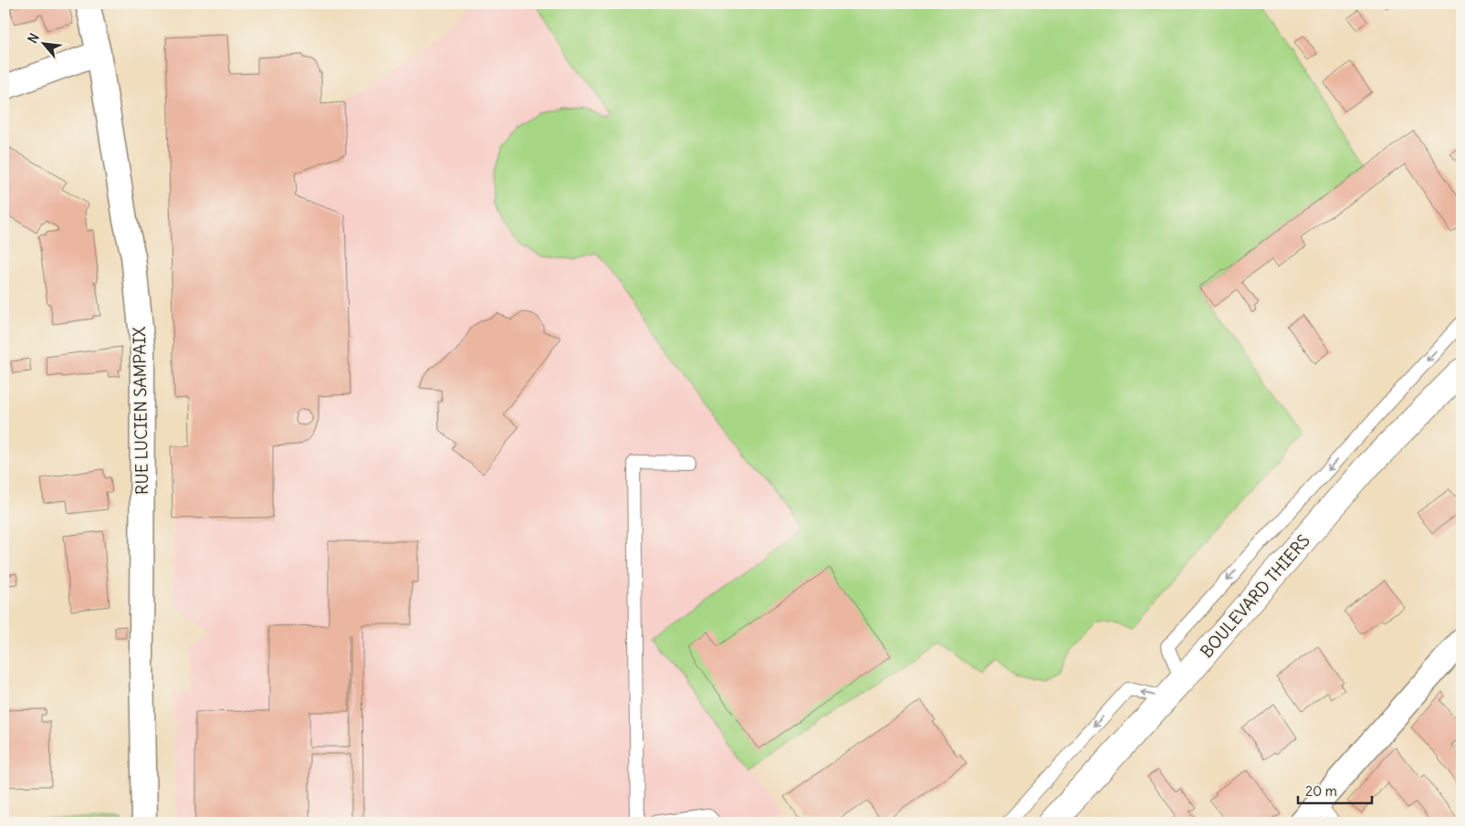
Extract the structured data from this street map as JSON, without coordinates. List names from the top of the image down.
{
  "streets": {
    "main road": ["BOULEVARD THIERS"],
    "street": ["RUE LUCIEN SAMPAIX"]
  },
  "scale_bar": "20 m",
  "north": "top left"
}
